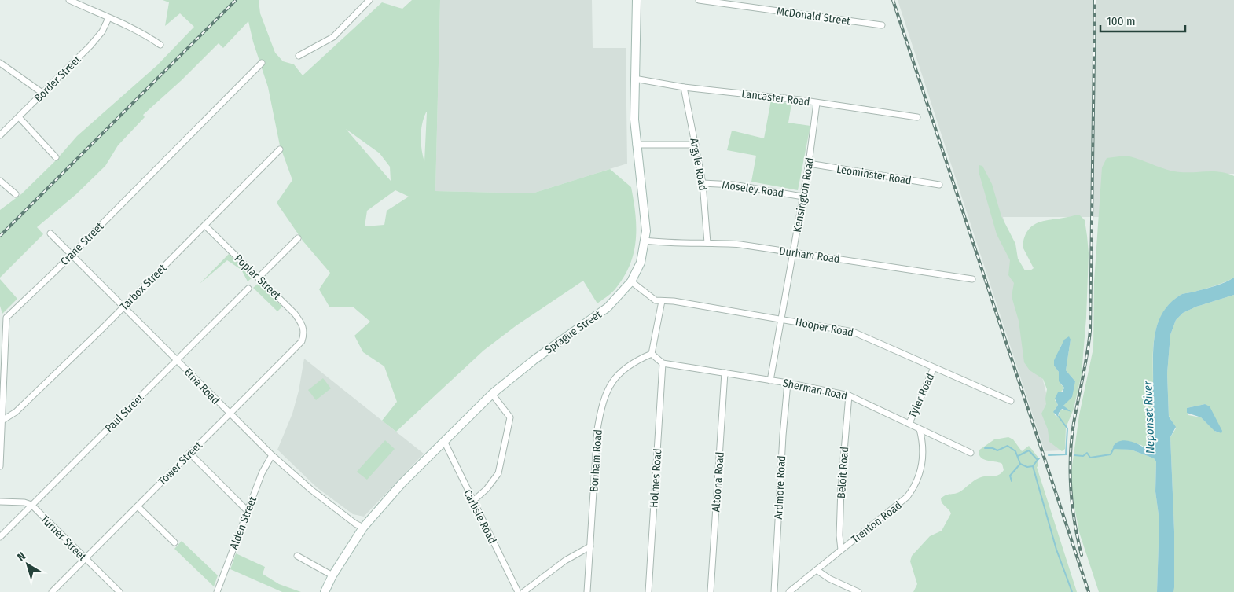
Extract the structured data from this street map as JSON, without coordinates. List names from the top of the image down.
{
  "streets": {
    "main road": ["Sprague Street"],
    "street": [
      "McDonald Street",
      "Border Street",
      "Lancaster Road",
      "Argyle Road",
      "Leominster Road",
      "Moseley Road",
      "Kensington Road",
      "Crane Street",
      "Durham Road",
      "Poplar Street",
      "Tarbox Street",
      "Hooper Road",
      "Etna Road",
      "Sherman Road",
      "Tyler Road",
      "Paul Street",
      "Bonham Road",
      "Tower Street",
      "Beloit Road",
      "Holmes Road",
      "Altoona Road",
      "Ardmore Road",
      "Carlisle Road",
      "Trenton Road",
      "Alden Street",
      "Turner Street"
    ]
  },
  "crossings": [
    ["Lancaster Road", "Argyle Road"],
    ["Lancaster Road", "Kensington Road"],
    ["Lancaster Road", "Sprague Street"],
    ["Argyle Road", "Moseley Road"],
    ["Argyle Road", "Durham Road"],
    ["Leominster Road", "Kensington Road"],
    ["Moseley Road", "Kensington Road"],
    ["Kensington Road", "Durham Road"],
    ["Kensington Road", "Hooper Road"],
    ["Kensington Road", "Sherman Road"],
    ["Crane Street", "Etna Road"],
    ["Durham Road", "Sprague Street"],
    ["Poplar Street", "Tarbox Street"],
    ["Poplar Street", "Tower Street"],
    ["Tarbox Street", "Etna Road"],
    ["Hooper Road", "Sprague Street"],
    ["Hooper Road", "Tyler Road"],
    ["Sprague Street", "Etna Road"],
    ["Sprague Street", "Carlisle Road"],
    ["Etna Road", "Paul Street"],
    ["Etna Road", "Tower Street"],
    ["Etna Road", "Alden Street"],
    ["Sherman Road", "Tyler Road"],
    ["Sherman Road", "Beloit Road"],
    ["Sherman Road", "Holmes Road"],
    ["Sherman Road", "Altoona Road"],
    ["Sherman Road", "Ardmore Road"],
    ["Sherman Road", "Trenton Road"],
    ["Paul Street", "Turner Street"],
    ["Tower Street", "Turner Street"],
    ["Beloit Road", "Trenton Road"]
  ],
  "water": ["Neponset River"],
  "scale_bar": "100 m",
  "north": "top left"
}
